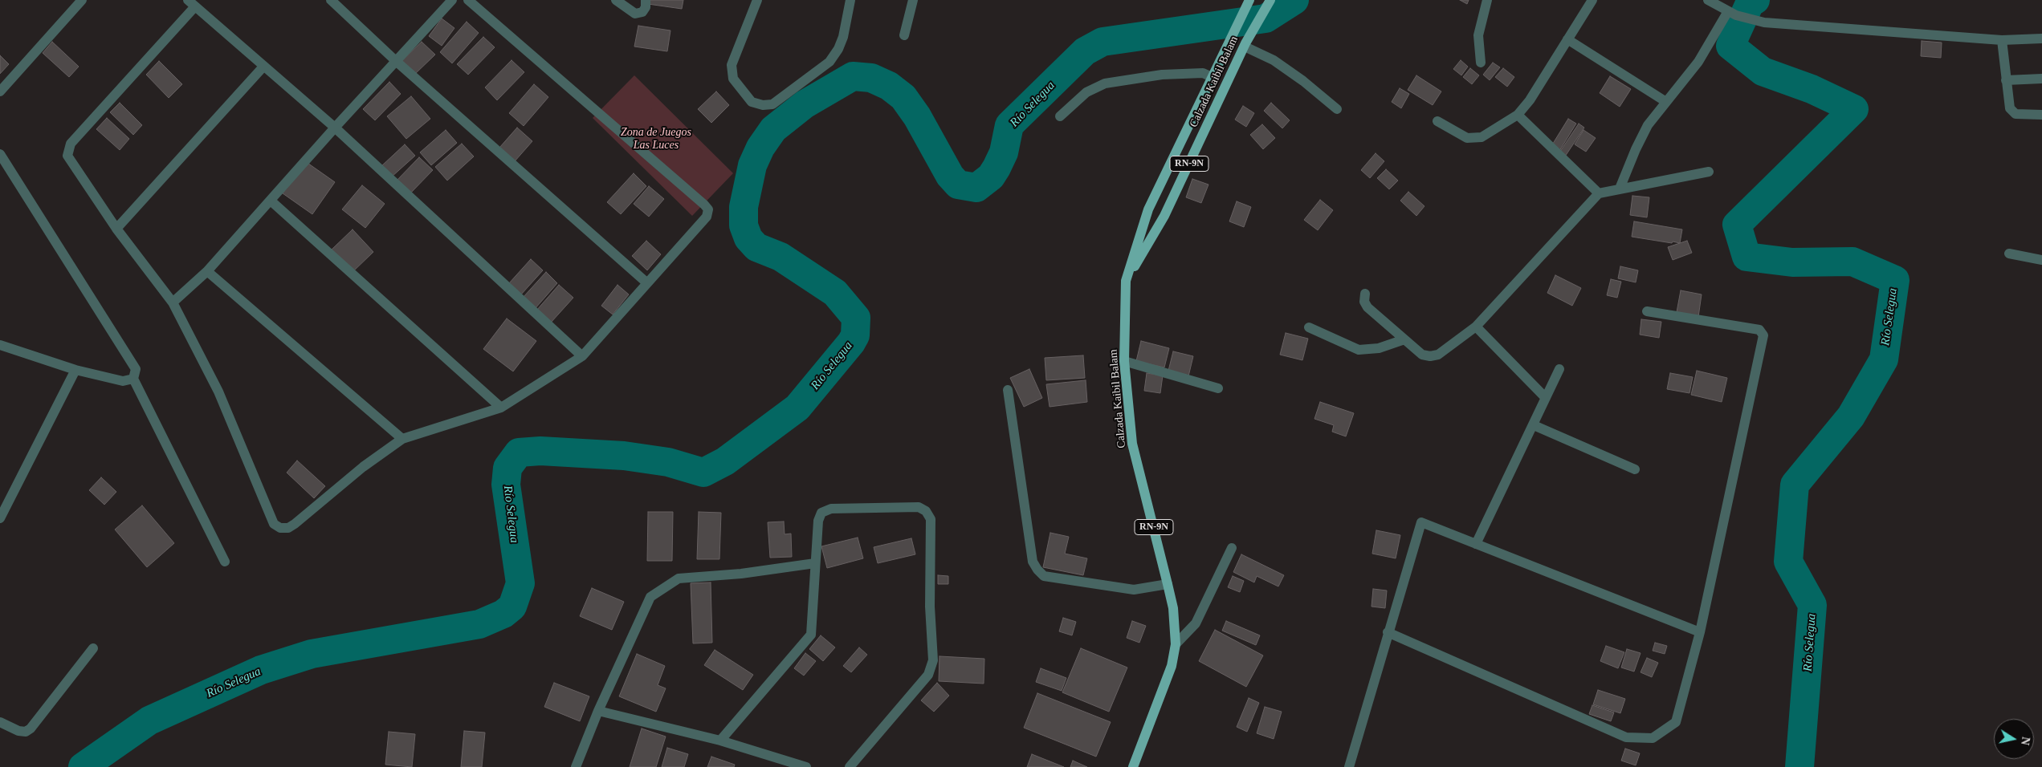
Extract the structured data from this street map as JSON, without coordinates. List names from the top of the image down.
{
  "streets": {
    "main road": ["Calzada Kaibil Balam", "RN-9N"]
  },
  "water": ["Río Selegua"],
  "parks": ["Zona de Juegos Las Luces"],
  "north": "right"
}
